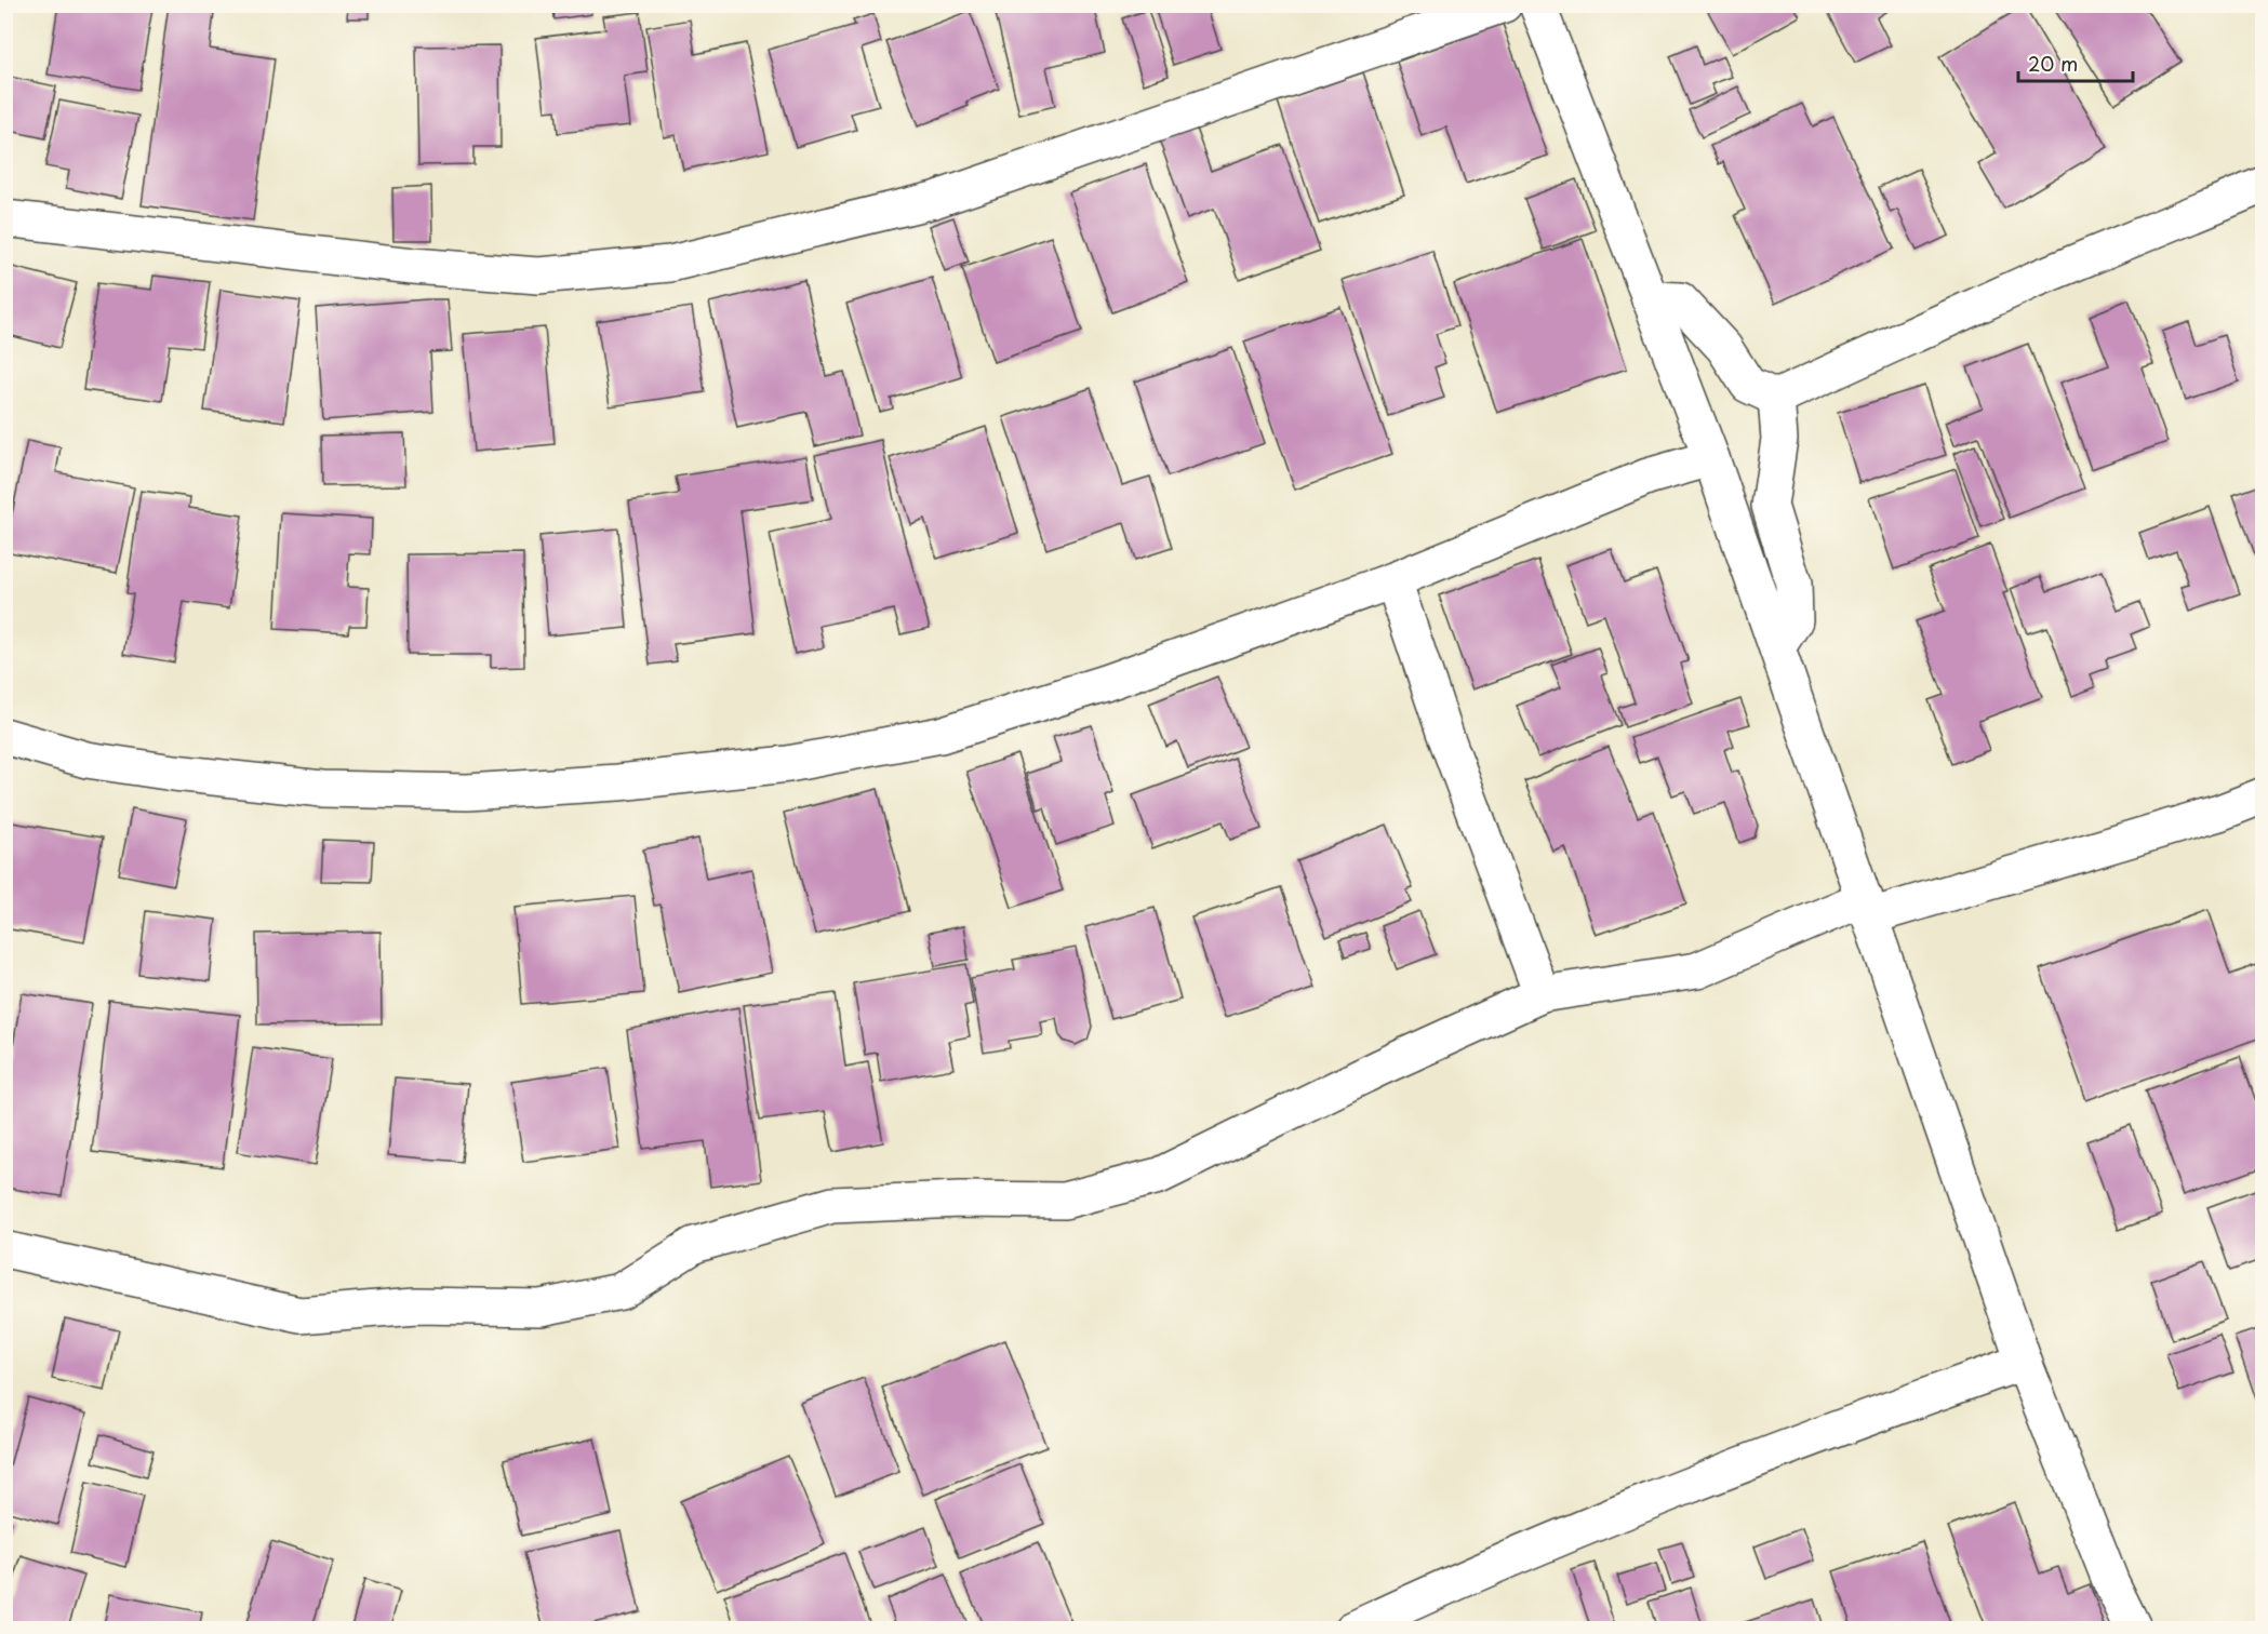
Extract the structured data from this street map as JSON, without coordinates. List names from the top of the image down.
{
  "scale_bar": "20 m"
}
